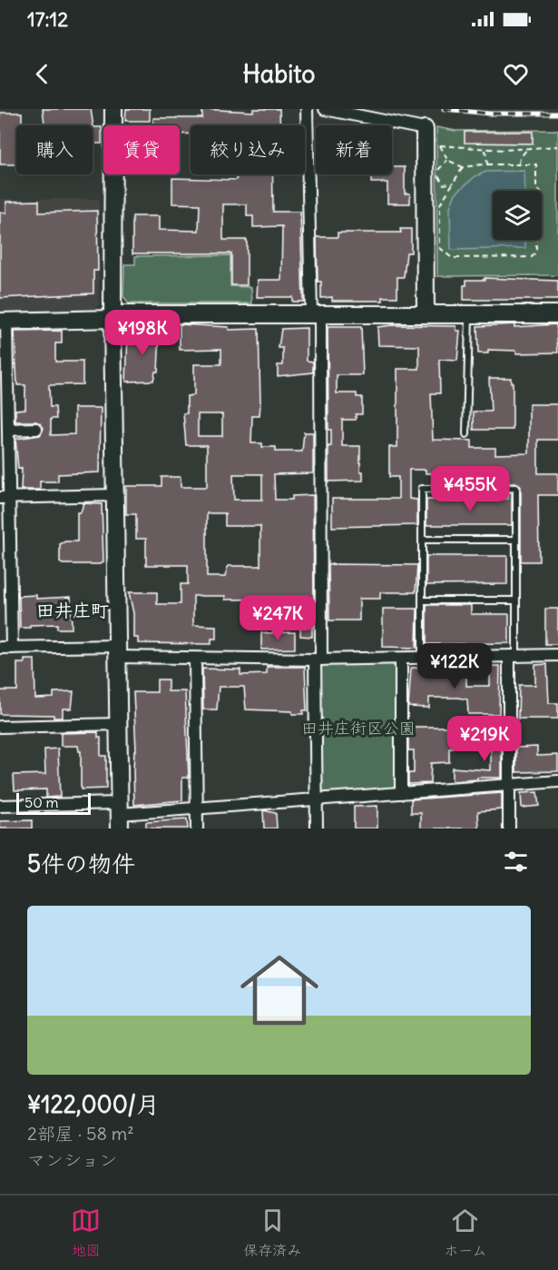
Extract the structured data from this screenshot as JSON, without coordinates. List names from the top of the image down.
{
  "districts": ["田井庄町"],
  "parks": ["田井庄街区公園"],
  "scale_bar": "50 m",
  "page": {
    "status": "17:12",
    "header": "Habito",
    "chip": [
      "購入",
      "賃貸",
      "絞り込み",
      "新着"
    ],
    "price": [
      "¥198K",
      "¥455K",
      "¥247K",
      "¥122K",
      "¥219K"
    ],
    "scale": "50 m",
    "heading": "5件の物件",
    "list": [
      {
        "name": "¥122,000/月",
        "note": "2部屋 · 58 m² · マンション"
      }
    ],
    "tabs": ["地図", "保存済み", "ホーム"]
  }
}
